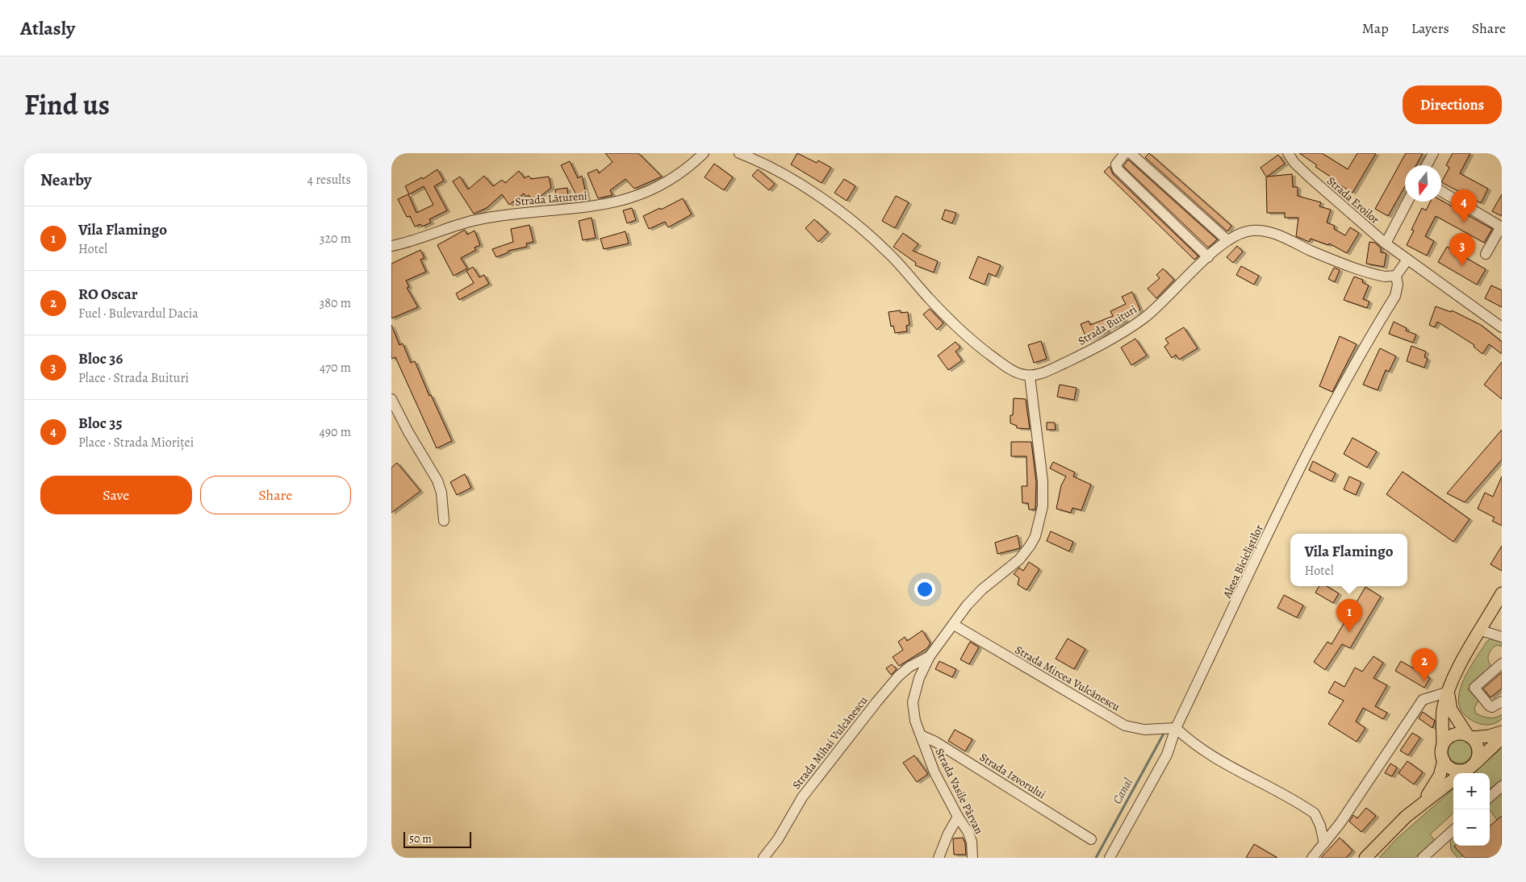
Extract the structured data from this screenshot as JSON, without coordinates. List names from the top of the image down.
{
  "streets": {
    "street": [
      "Strada Lătureni",
      "Strada Eroilor",
      "Strada Buituri",
      "Aleea Bicicliștilor",
      "Strada Mircea Vulcănescu",
      "Strada Mihai Vulcănescu",
      "Strada Izvorului",
      "Strada Vasile Pârvan"
    ]
  },
  "crossings": [
    ["Strada Buituri", "Aleea Bicicliștilor"],
    ["Aleea Bicicliștilor", "Strada Mircea Vulcănescu"],
    ["Strada Izvorului", "Strada Vasile Pârvan"]
  ],
  "water": ["Canal"],
  "scale_bar": "50 m",
  "north": "bottom",
  "page": {
    "header": "Atlasly",
    "nav": ["Map", "Layers", "Share"],
    "title": "Find us",
    "buttons": [
      "Directions",
      ["Save", "Share"]
    ],
    "heading": ["Nearby", "4 results"],
    "pins": [
      "4",
      "3",
      "1",
      "2"
    ],
    "list": [
      {
        "mark": "1",
        "name": "Vila Flamingo",
        "note": "Hotel",
        "value": "320 m"
      },
      {
        "mark": "2",
        "name": "RO Oscar",
        "note": "Fuel · Bulevardul Dacia",
        "value": "380 m"
      },
      {
        "mark": "3",
        "name": "Bloc 36",
        "note": "Place · Strada Buituri",
        "value": "470 m"
      },
      {
        "mark": "4",
        "name": "Bloc 35",
        "note": "Place · Strada Mioriței",
        "value": "490 m"
      }
    ],
    "popup": ["Vila Flamingo", "Hotel"],
    "map_buttons": ["+", "−"],
    "scale": "50 m"
  }
}
